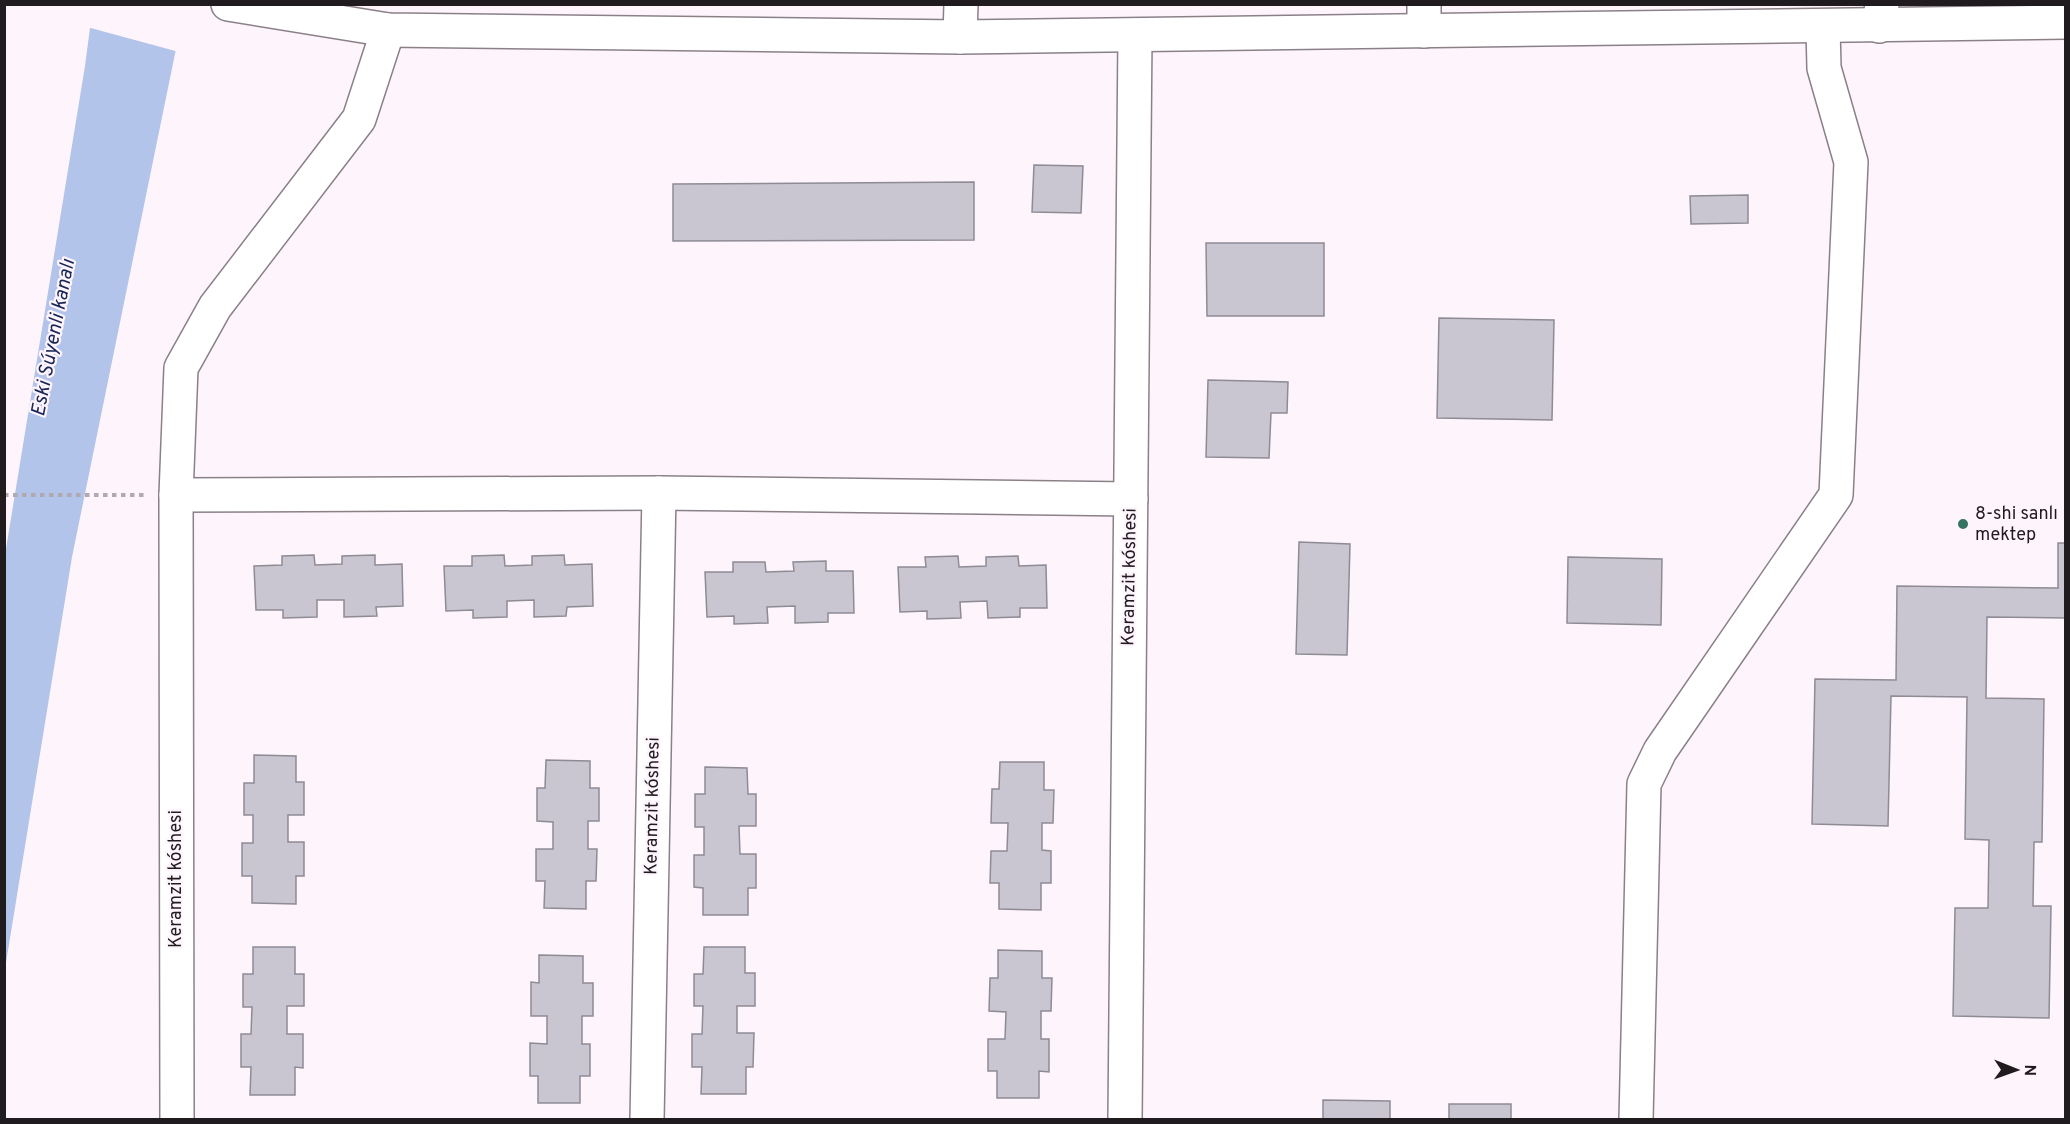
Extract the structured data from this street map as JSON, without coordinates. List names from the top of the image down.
{
  "streets": {
    "street": ["Keramzit kóshesi"]
  },
  "water": ["Eski Súyenli kanalı"],
  "places": ["8-shi sanlı mektep"],
  "north": "right"
}
